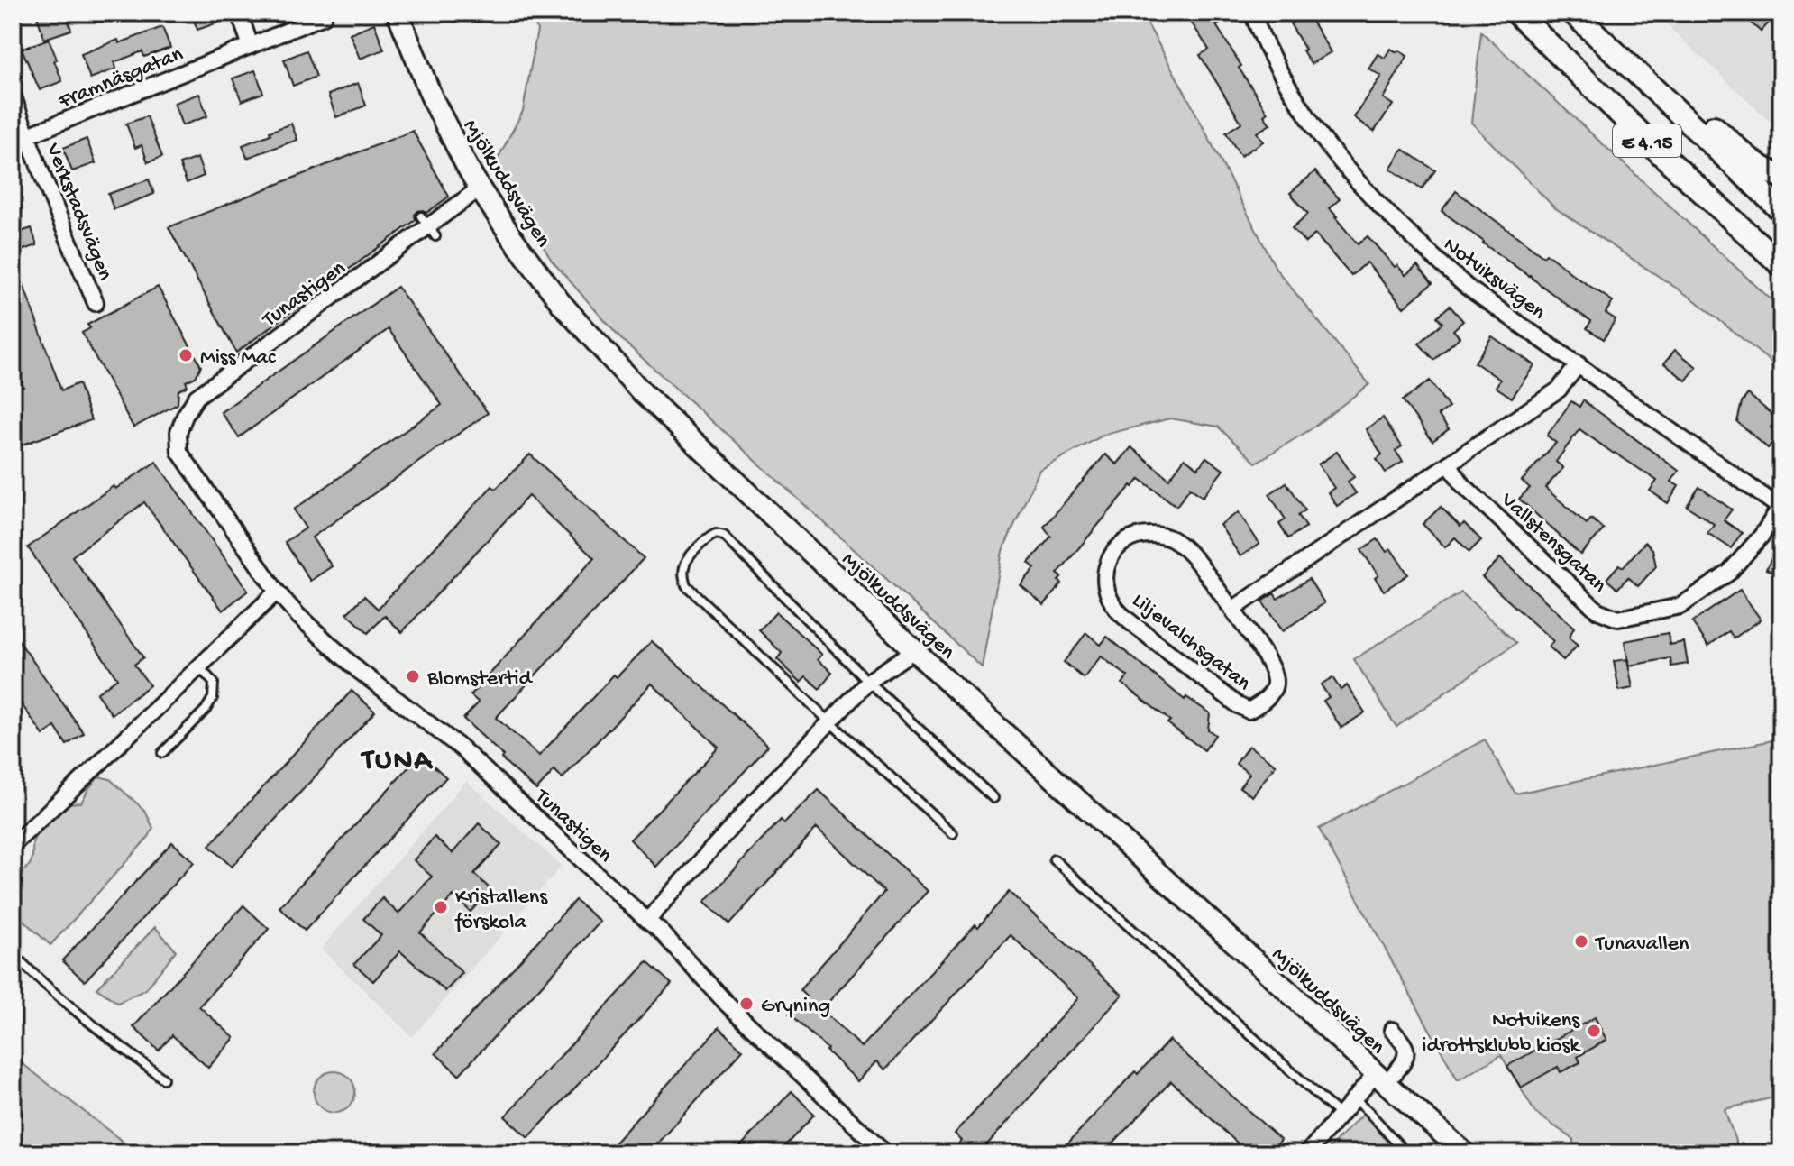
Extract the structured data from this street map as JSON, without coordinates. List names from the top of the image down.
{
  "streets": {
    "main road": ["E 4.15"],
    "street": [
      "Framnäsgatan",
      "Mjölkuddsvägen",
      "Verkstadsvägen",
      "Notviksvägen",
      "Tunastigen",
      "Vallstensgatan",
      "Liljevalchsgatan"
    ]
  },
  "crossings": [
    ["Framnäsgatan", "Verkstadsvägen"],
    ["Mjölkuddsvägen", "Tunastigen"],
    ["Notviksvägen", "Vallstensgatan"]
  ],
  "districts": ["TUNA"],
  "places": [
    "Miss Mac",
    "Blomstertid",
    "Kristallens förskola",
    "Tunavallen",
    "Gryning",
    "Notvikens idrottsklubb kiosk"
  ]
}
